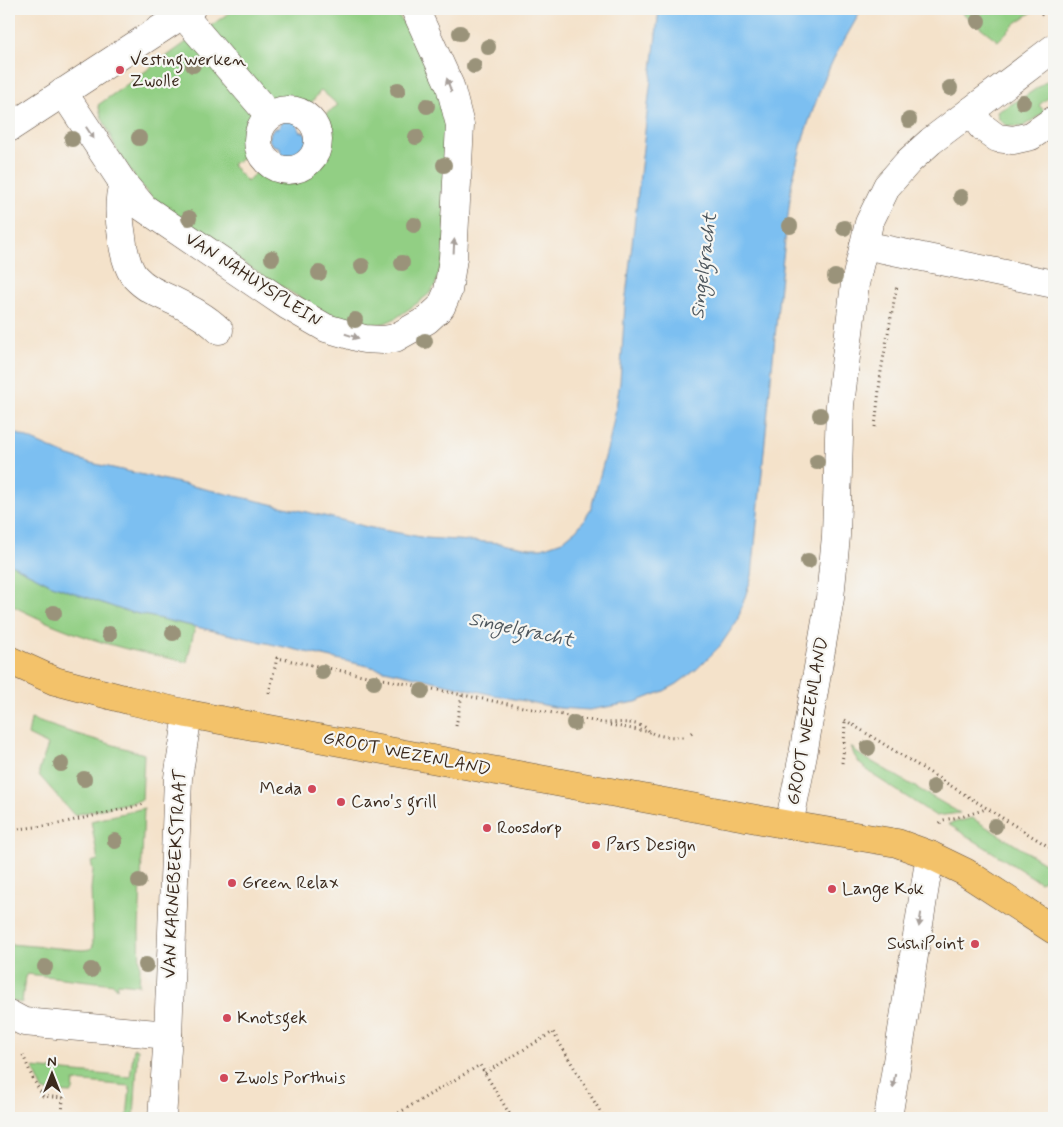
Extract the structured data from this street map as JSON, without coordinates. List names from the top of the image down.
{
  "streets": {
    "main road": ["GROOT WEZENLAND"],
    "street": ["VAN NAHUYSPLEIN", "VAN KARNEBEEKSTRAAT"]
  },
  "crossings": [
    ["GROOT WEZENLAND", "VAN KARNEBEEKSTRAAT"]
  ],
  "water": ["Singelgracht"],
  "places": [
    "Vestingwerken Zwolle",
    "Meda",
    "Cano's grill",
    "Roosdorp",
    "Pars Design",
    "Green Relax",
    "Lange Kok",
    "SushiPoint",
    "Knotsgek",
    "Zwols Porthuis"
  ],
  "north": "top"
}
